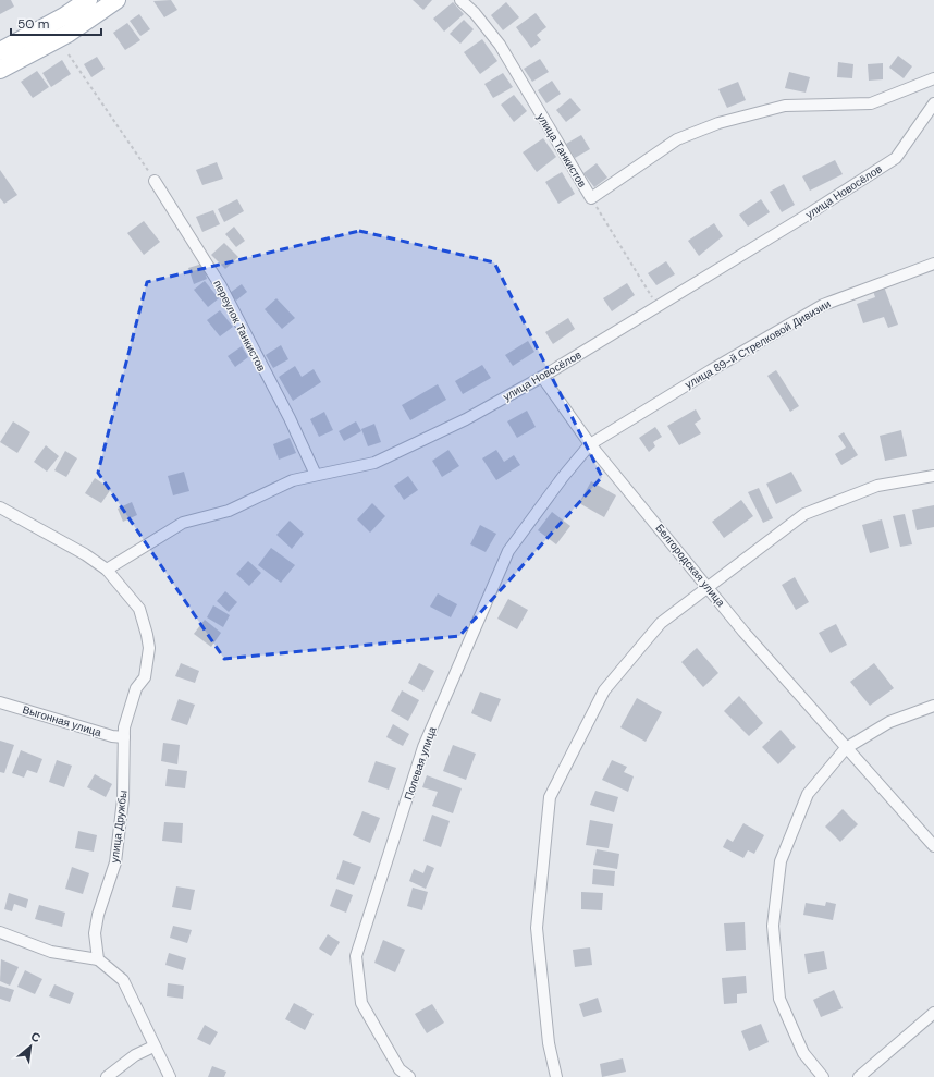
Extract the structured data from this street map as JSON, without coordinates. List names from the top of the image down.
{
  "streets": {
    "street": [
      "улица Танкистов",
      "улица Новосёлов",
      "переулок Танкистов",
      "улица 89-й Стрелковой Дивизии",
      "Белгородская улица",
      "Выгонная улица",
      "Полевая улица",
      "улица Дружбы"
    ]
  },
  "crossings": [
    ["улица Танкистов", "улица Новосёлов"],
    ["улица Новосёлов", "переулок Танкистов"],
    ["улица Новосёлов", "Белгородская улица"],
    ["улица Новосёлов", "улица Дружбы"],
    ["улица 89-й Стрелковой Дивизии", "Белгородская улица"],
    ["улица 89-й Стрелковой Дивизии", "Полевая улица"],
    ["Белгородская улица", "Полевая улица"],
    ["Выгонная улица", "улица Дружбы"]
  ],
  "scale_bar": "50 m",
  "north": "top right"
}
